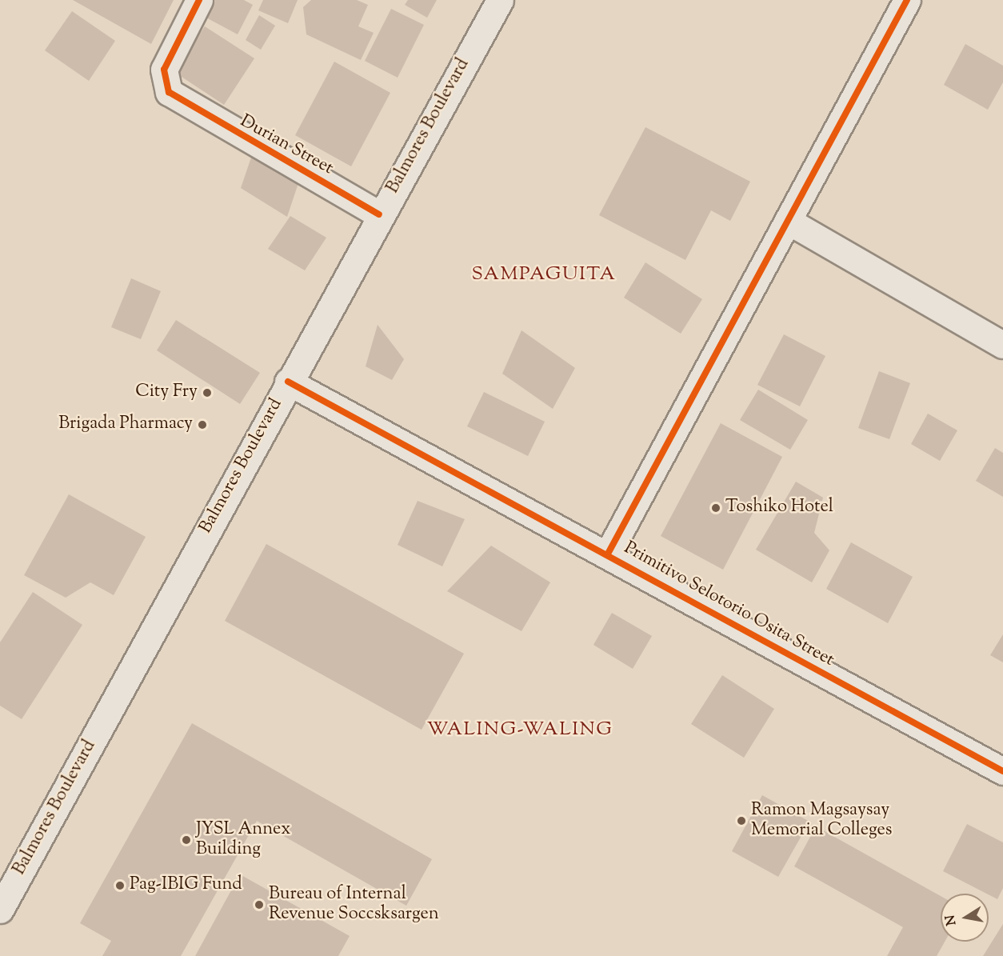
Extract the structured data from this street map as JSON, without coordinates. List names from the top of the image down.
{
  "streets": {
    "street": ["Balmores Boulevard", "Durian Street", "Primitivo Selotorio Osita Street"]
  },
  "crossings": [
    ["Balmores Boulevard", "Durian Street"],
    ["Balmores Boulevard", "Primitivo Selotorio Osita Street"]
  ],
  "districts": ["SAMPAGUITA", "WALING-WALING"],
  "places": [
    "City Fry",
    "Brigada Pharmacy",
    "Toshiko Hotel",
    "Ramon Magsaysay Memorial Colleges",
    "JYSL Annex Building",
    "Pag-IBIG Fund",
    "Bureau of Internal Revenue Soccsksargen"
  ],
  "north": "left"
}
